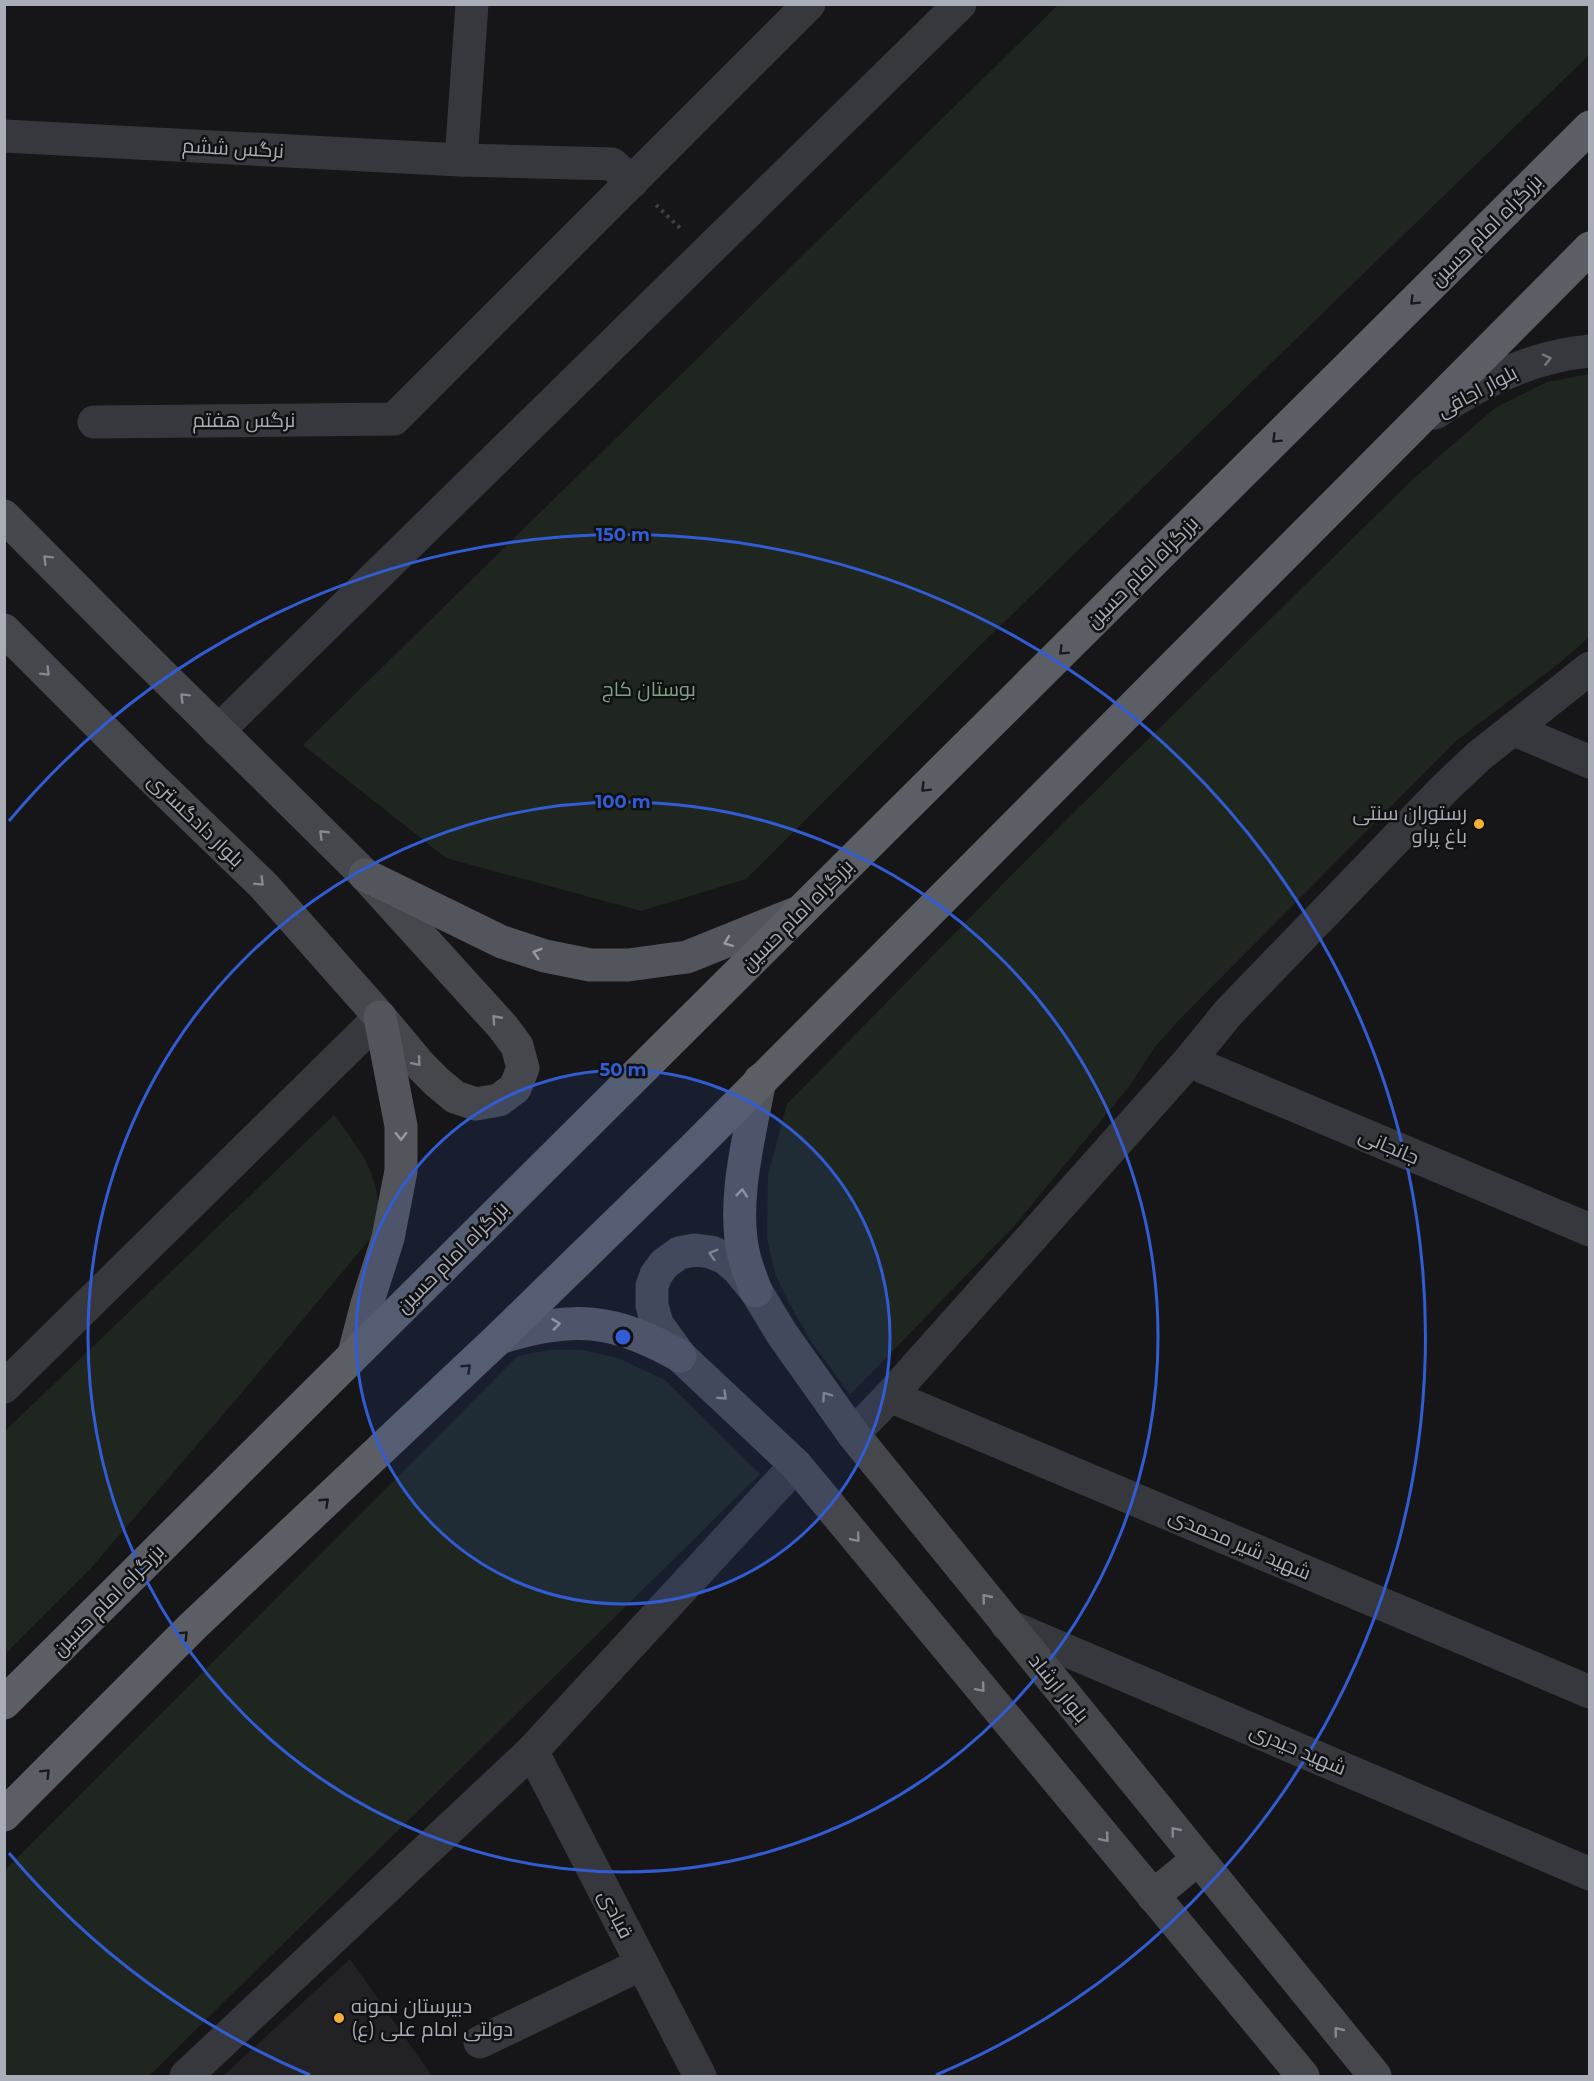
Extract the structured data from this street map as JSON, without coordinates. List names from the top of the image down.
{
  "streets": {
    "highway": ["بزرگراه امام حسین"],
    "main road": ["بلوار دادگستری", "بلوار ارشاد"],
    "street": [
      "نرگس ششم",
      "بلوار اجاقی",
      "نرگس هفتم",
      "جانجانی",
      "شهید شیر محمدی",
      "شهید حیدری",
      "قبادی"
    ]
  },
  "crossings": [
    ["نرگس ششم", "نرگس هفتم"],
    ["بلوار ارشاد", "شهید حیدری"]
  ],
  "one_way": ["بلوار اجاقی"],
  "parks": ["بوستان کاج"],
  "places": ["رستوران سنتی باغ پراو", "دبیرستان نمونه دولتی امام علی (ع)"],
  "rings": ["150 m", "100 m", "50 m"]
}
